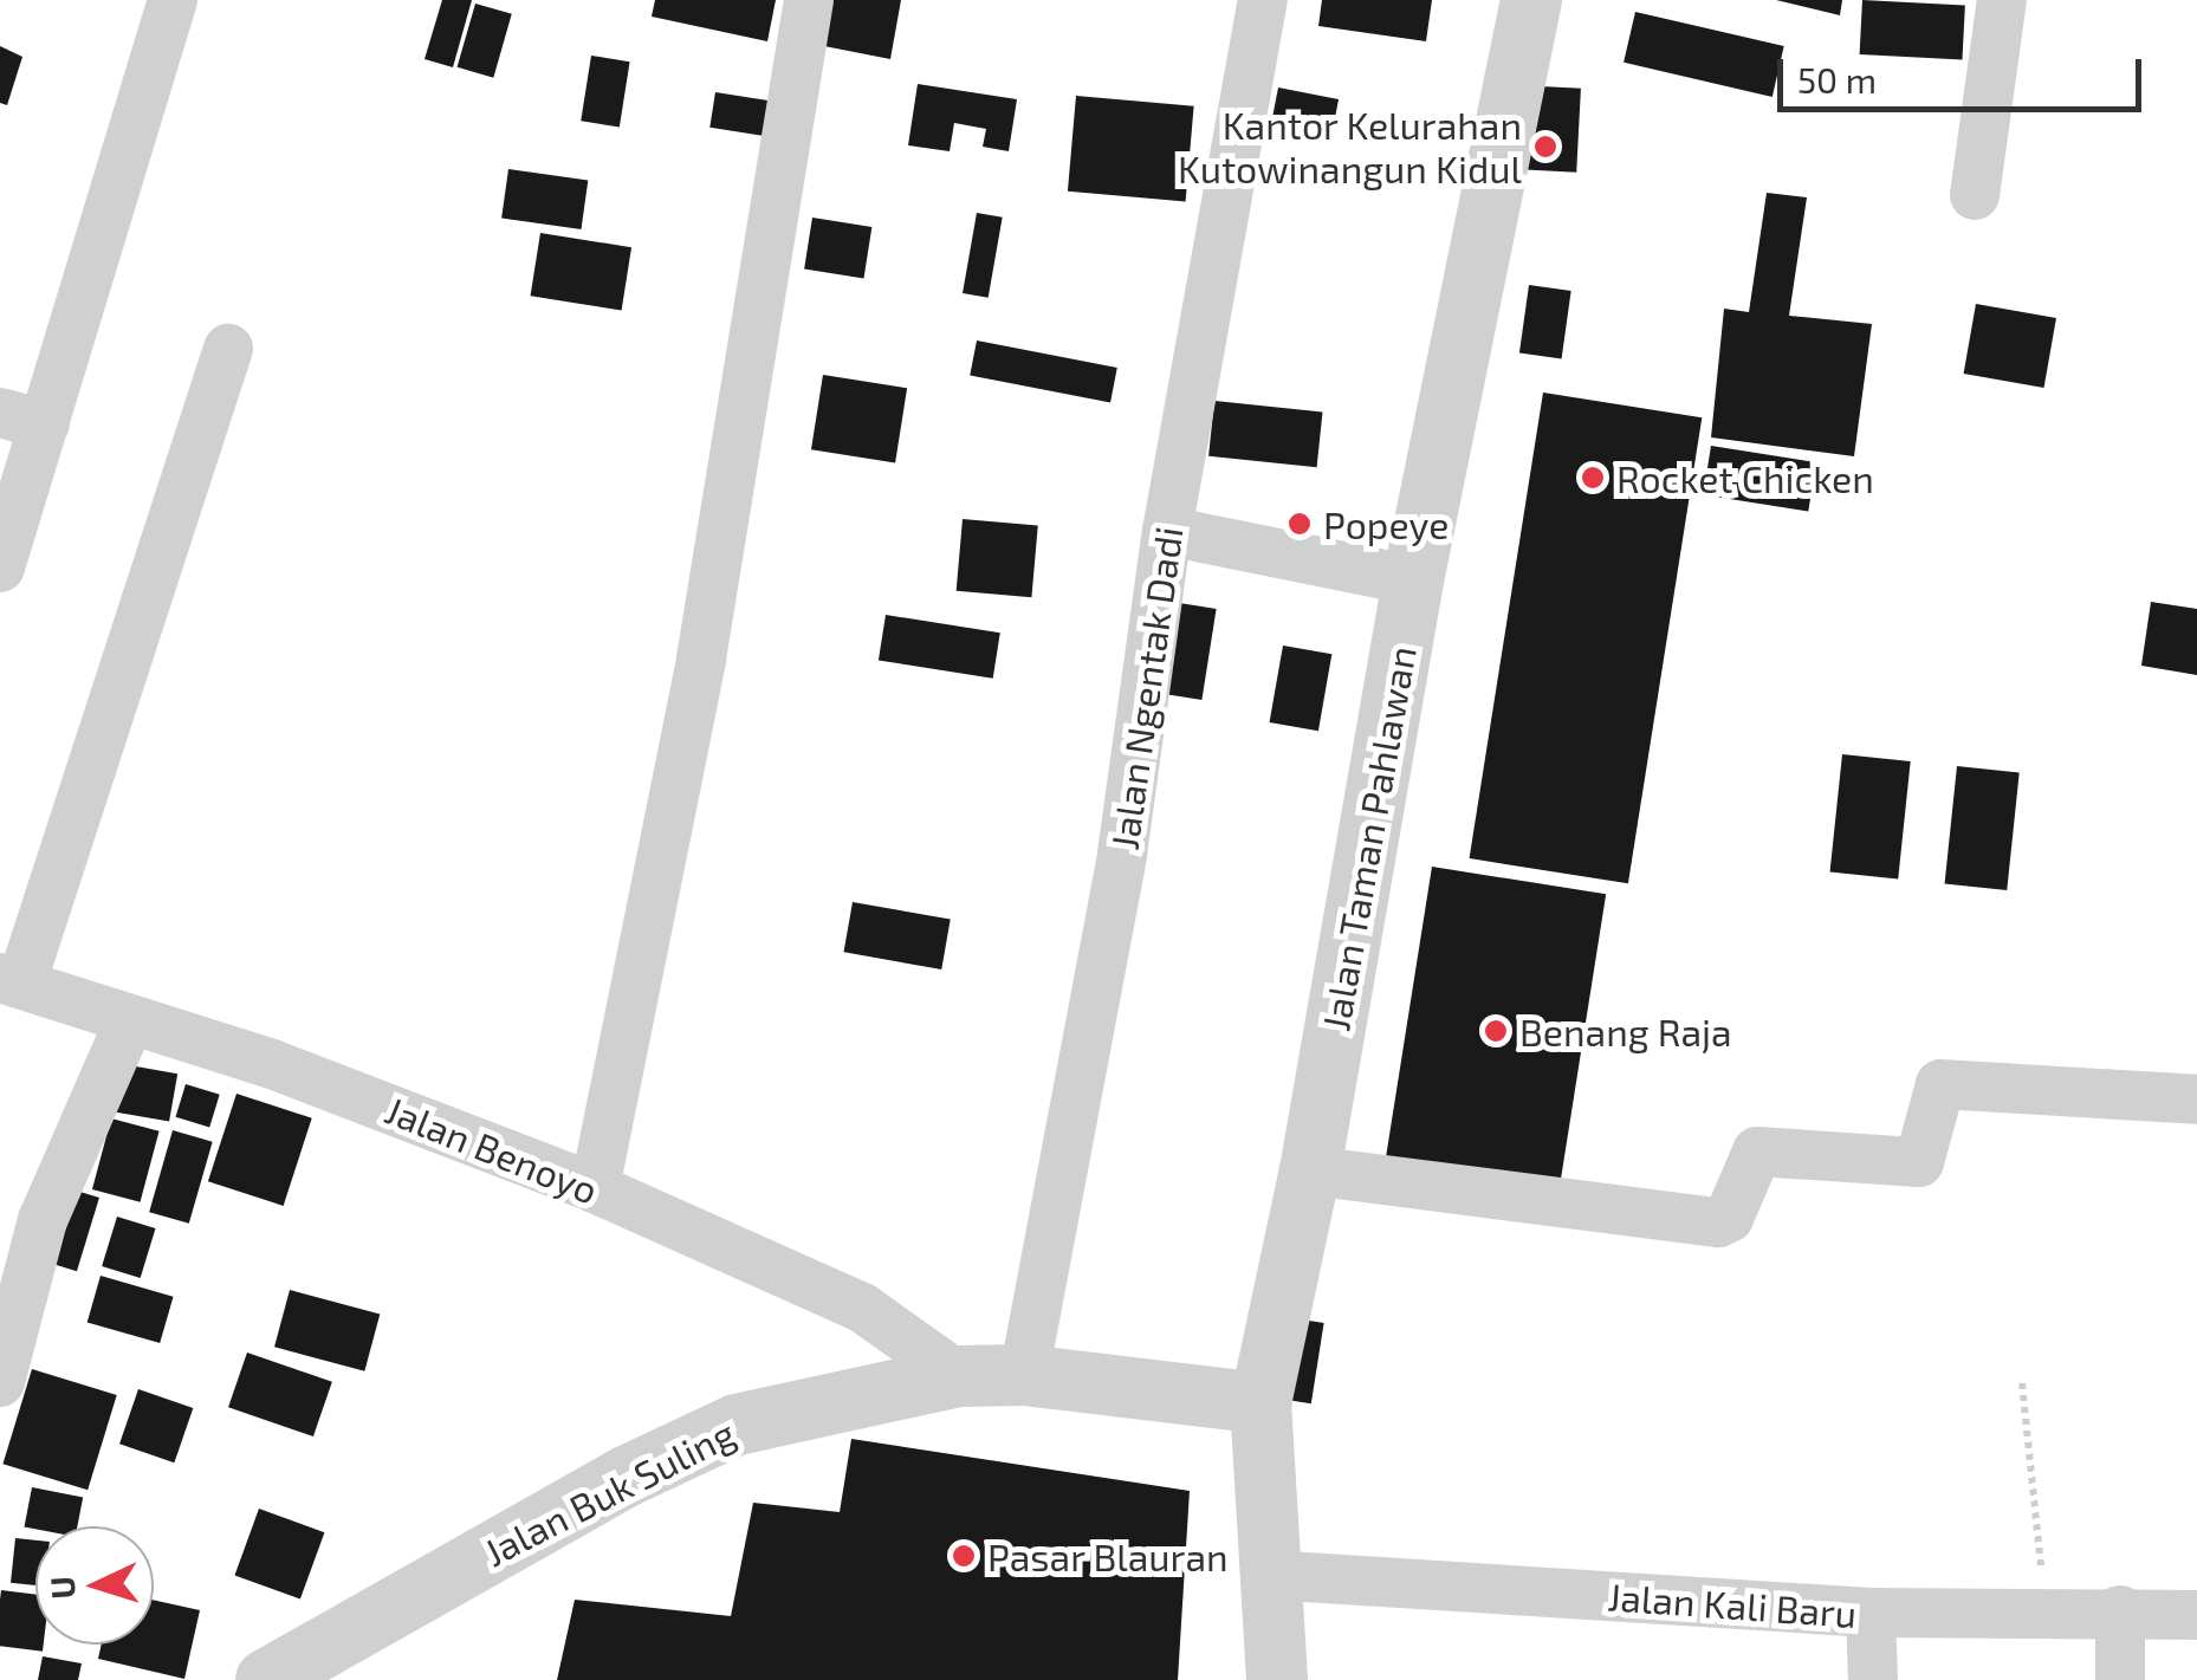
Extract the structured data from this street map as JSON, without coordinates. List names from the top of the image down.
{
  "streets": {
    "street": [
      "Jalan Ngentak Dadi",
      "Jalan Taman Pahlawan",
      "Jalan Benoyo",
      "Jalan Buk Suling",
      "Jalan Kali Baru"
    ]
  },
  "crossings": [
    ["Jalan Ngentak Dadi", "Jalan Buk Suling"],
    ["Jalan Taman Pahlawan", "Jalan Buk Suling"],
    ["Jalan Taman Pahlawan", "Jalan Kali Baru"],
    ["Jalan Benoyo", "Jalan Buk Suling"]
  ],
  "places": [
    "Kantor Kelurahan Kutowinangun Kidul",
    "Rocket Chicken",
    "Popeye",
    "Benang Raja",
    "Pasar Blauran"
  ],
  "scale_bar": "50 m",
  "north": "left"
}
